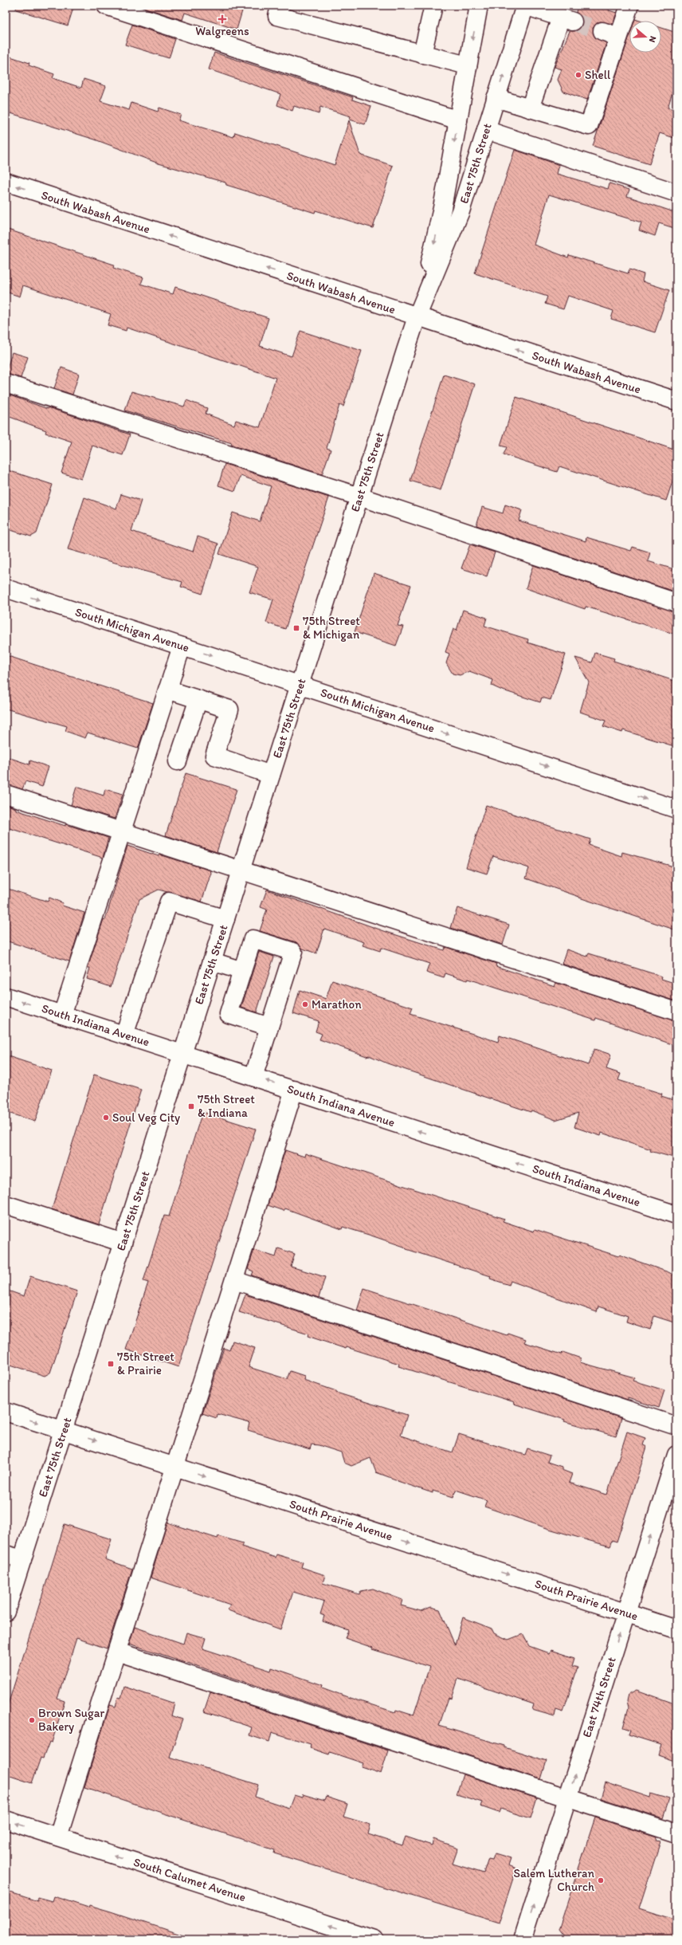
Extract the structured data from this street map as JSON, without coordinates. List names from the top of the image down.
{
  "streets": {
    "street": [
      "East 75th Street",
      "South Wabash Avenue",
      "South Michigan Avenue",
      "South Indiana Avenue",
      "South Prairie Avenue",
      "East 74th Street",
      "South Calumet Avenue"
    ]
  },
  "crossings": [
    ["East 75th Street", "South Wabash Avenue"],
    ["East 75th Street", "South Michigan Avenue"],
    ["East 75th Street", "South Indiana Avenue"],
    ["East 75th Street", "South Prairie Avenue"],
    ["South Prairie Avenue", "East 74th Street"]
  ],
  "one_way": [
    "South Wabash Avenue",
    "South Michigan Avenue",
    "South Indiana Avenue",
    "South Prairie Avenue",
    "East 74th Street",
    "South Calumet Avenue"
  ],
  "places": {
    "health": ["Walgreens"],
    "other": [
      "Shell",
      "Marathon",
      "Soul Veg City",
      "Brown Sugar Bakery",
      "Salem Lutheran Church"
    ],
    "transit": ["75th Street & Michigan", "75th Street & Indiana", "75th Street & Prairie"]
  },
  "north": "right"
}
